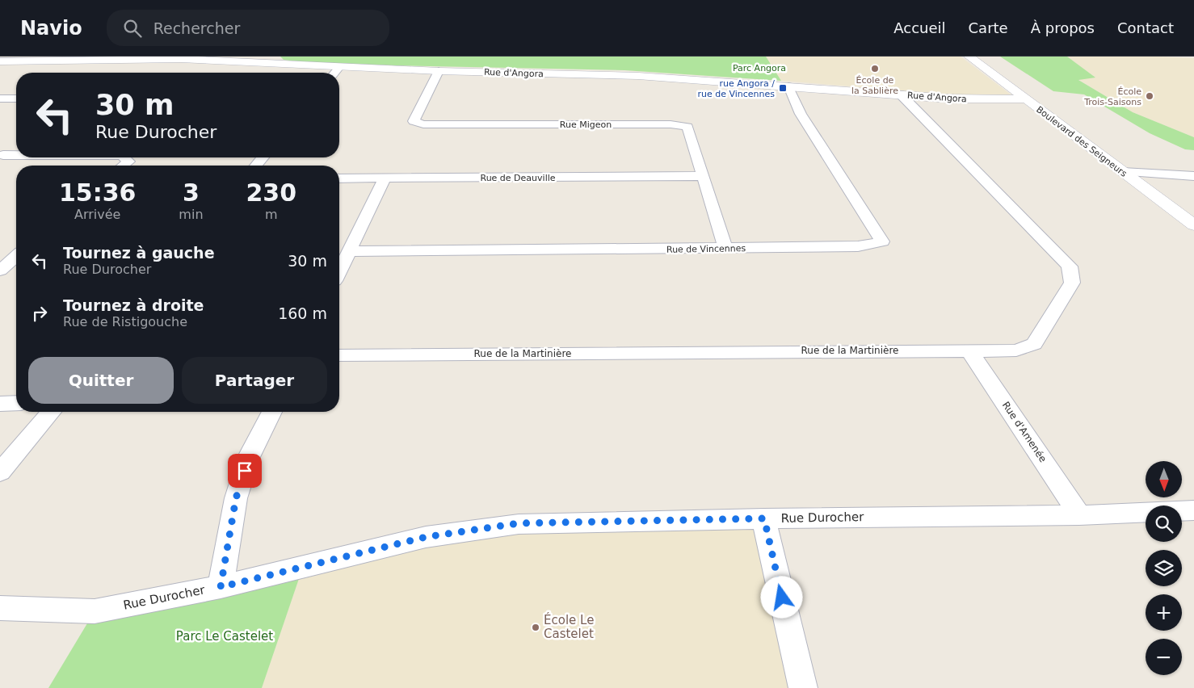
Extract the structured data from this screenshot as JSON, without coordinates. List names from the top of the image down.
{
  "streets": {
    "street": [
      "Rue d'Angora",
      "Rue Migeon",
      "Boulevard des Seigneurs",
      "Rue de Deauville",
      "Rue de Vincennes",
      "Rue de la Martinière",
      "Rue d'Amenée",
      "Rue Durocher"
    ]
  },
  "crossings": [
    ["Rue d'Angora", "Rue Migeon"],
    ["Rue d'Angora", "Boulevard des Seigneurs"],
    ["Rue d'Angora", "Rue de Vincennes"],
    ["Rue d'Angora", "Rue de la Martinière"],
    ["Rue Migeon", "Rue de Deauville"],
    ["Rue Migeon", "Rue de Vincennes"],
    ["Rue de la Martinière", "Rue d'Amenée"],
    ["Rue d'Amenée", "Rue Durocher"]
  ],
  "parks": ["Parc Angora", "Parc Le Castelet"],
  "places": {
    "other": ["École de la Sablière", "École Trois-Saisons", "École Le Castelet"],
    "transit": ["rue Angora / rue de Vincennes"]
  },
  "north": "bottom",
  "page": {
    "header": "Navio",
    "search": "Rechercher",
    "nav": [
      "Accueil",
      "Carte",
      "À propos",
      "Contact"
    ],
    "turn": ["30 m", "Rue Durocher"],
    "eta": [
      "15:36",
      "Arrivée",
      "3",
      "min",
      "230",
      "m"
    ],
    "list": [
      {
        "name": "Tournez à gauche",
        "note": "Rue Durocher",
        "value": "30 m"
      },
      {
        "name": "Tournez à droite",
        "note": "Rue de Ristigouche",
        "value": "160 m"
      }
    ],
    "buttons": ["Quitter", "Partager"],
    "map_buttons": ["+", "−"]
  }
}
